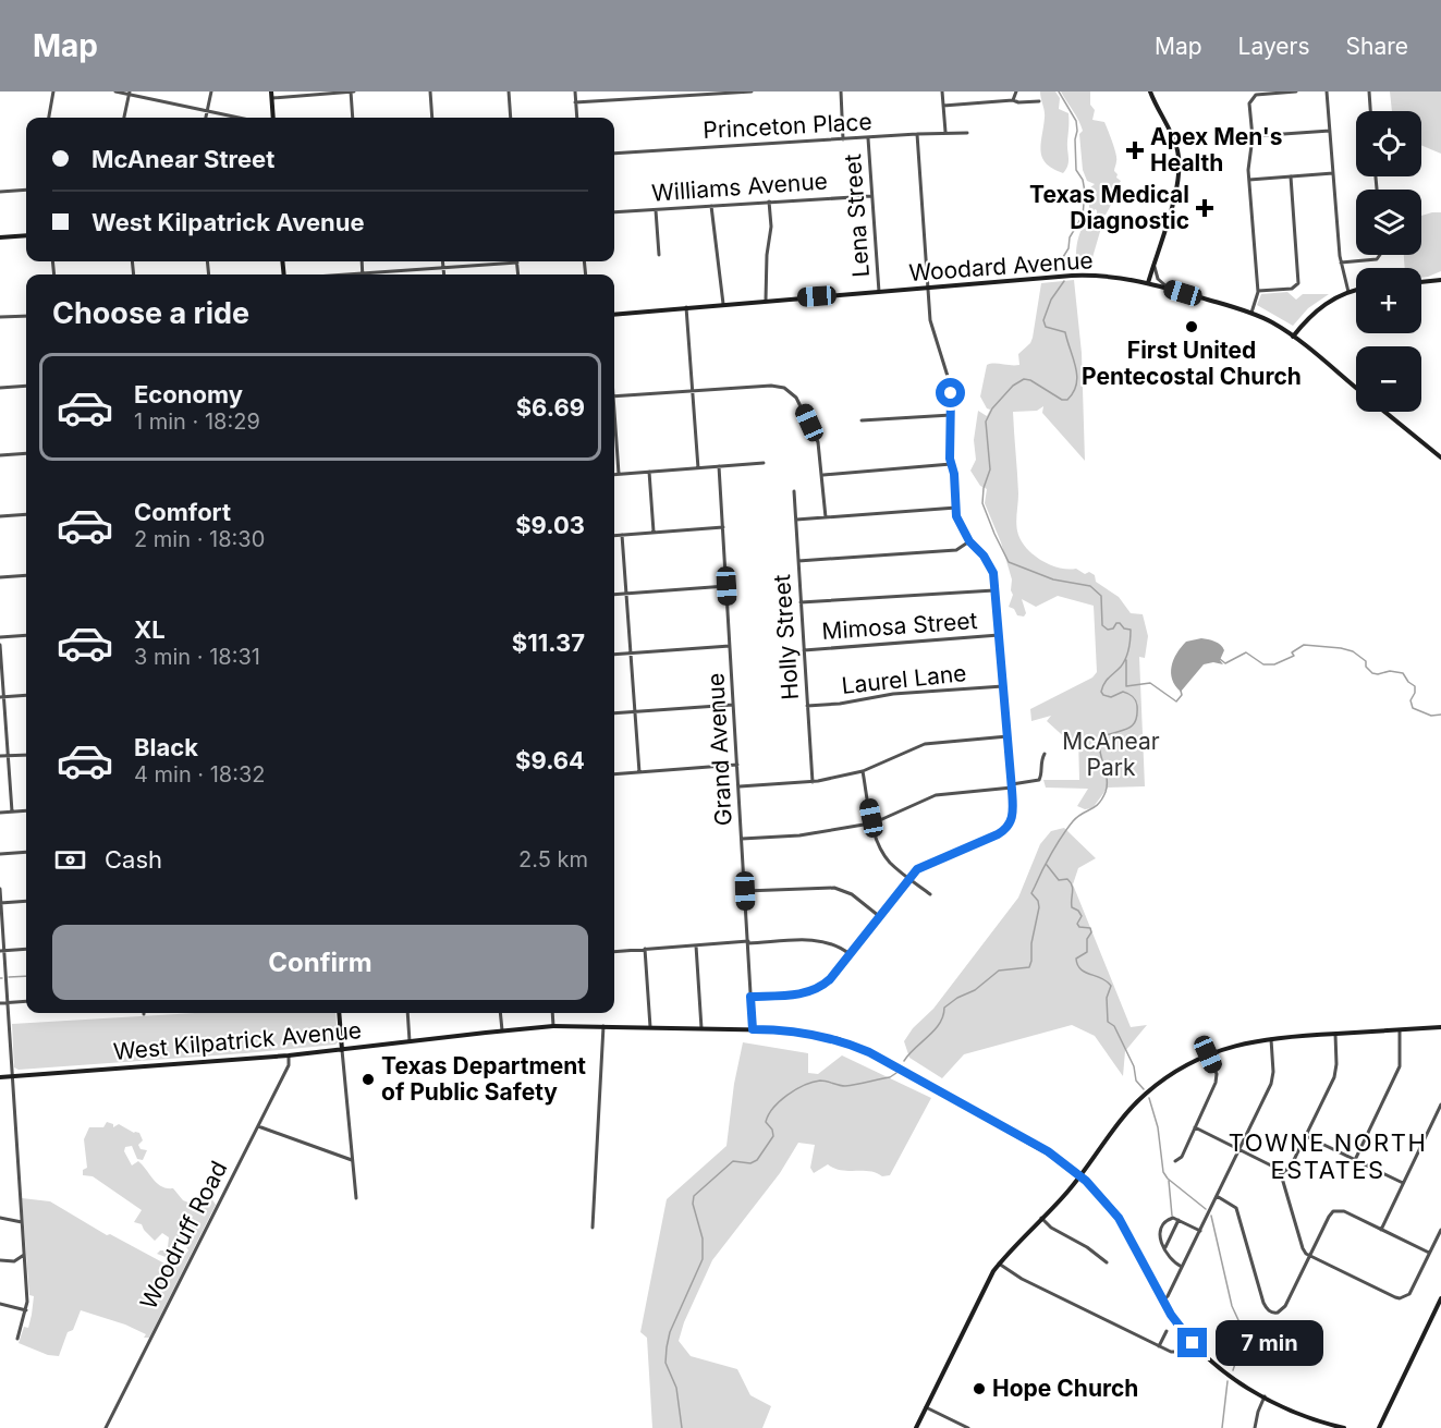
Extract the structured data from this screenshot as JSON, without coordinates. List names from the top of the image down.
{
  "streets": {
    "main road": ["Woodard Avenue", "West Kilpatrick Avenue"],
    "street": [
      "Princeton Place",
      "Williams Avenue",
      "Lena Street",
      "Mimosa Street",
      "Holly Street",
      "Laurel Lane",
      "Grand Avenue",
      "Woodruff Road"
    ]
  },
  "crossings": [
    ["Princeton Place", "Lena Street"],
    ["Williams Avenue", "Lena Street"],
    ["Lena Street", "Woodard Avenue"],
    ["Mimosa Street", "Holly Street"],
    ["Holly Street", "Laurel Lane"],
    ["Grand Avenue", "West Kilpatrick Avenue"],
    ["West Kilpatrick Avenue", "Woodruff Road"]
  ],
  "districts": ["TOWNE NORTH ESTATES"],
  "parks": ["McAnear Park"],
  "places": {
    "health": ["Apex Men's Health", "Texas Medical Diagnostic"],
    "other": ["First United Pentecostal Church", "Texas Department of Public Safety", "Hope Church"]
  },
  "page": {
    "header": "Map",
    "nav": ["Map", "Layers", "Share"],
    "map_buttons": ["+", "−"],
    "banner": ["McAnear Street", "West Kilpatrick Avenue"],
    "heading": "Choose a ride",
    "list": [
      {
        "name": "Economy",
        "note": "1 min · 18:29",
        "value": "$6.69"
      },
      {
        "name": "Comfort",
        "note": "2 min · 18:30",
        "value": "$9.03"
      },
      {
        "name": "XL",
        "note": "3 min · 18:31",
        "value": "$11.37"
      },
      {
        "name": "Black",
        "note": "4 min · 18:32",
        "value": "$9.64"
      }
    ],
    "pay": ["Cash", "2.5 km"],
    "buttons": "Confirm",
    "bubble": "7 min"
  }
}
